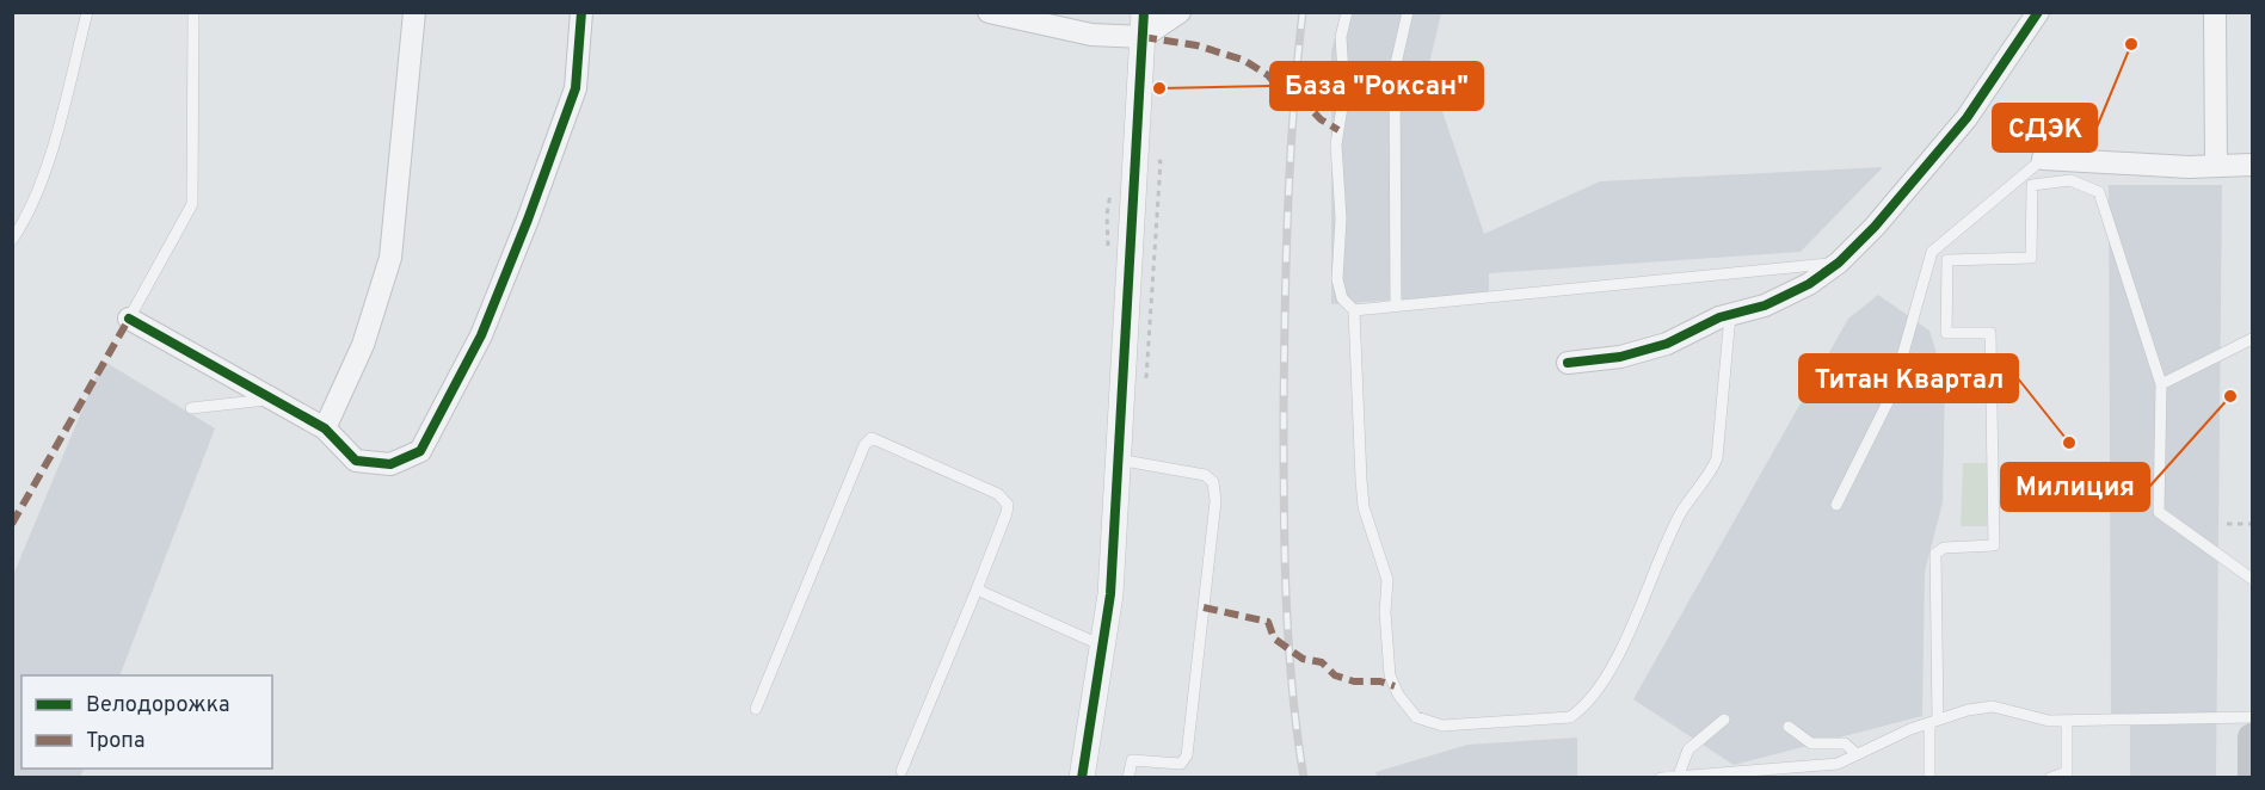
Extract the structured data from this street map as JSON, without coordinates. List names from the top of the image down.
{
  "places": [
    "СДЭК",
    "База \"Роксан\"",
    "Милиция",
    "Титан Квартал"
  ],
  "legend": ["Велодорожка", "Тропа"]
}
